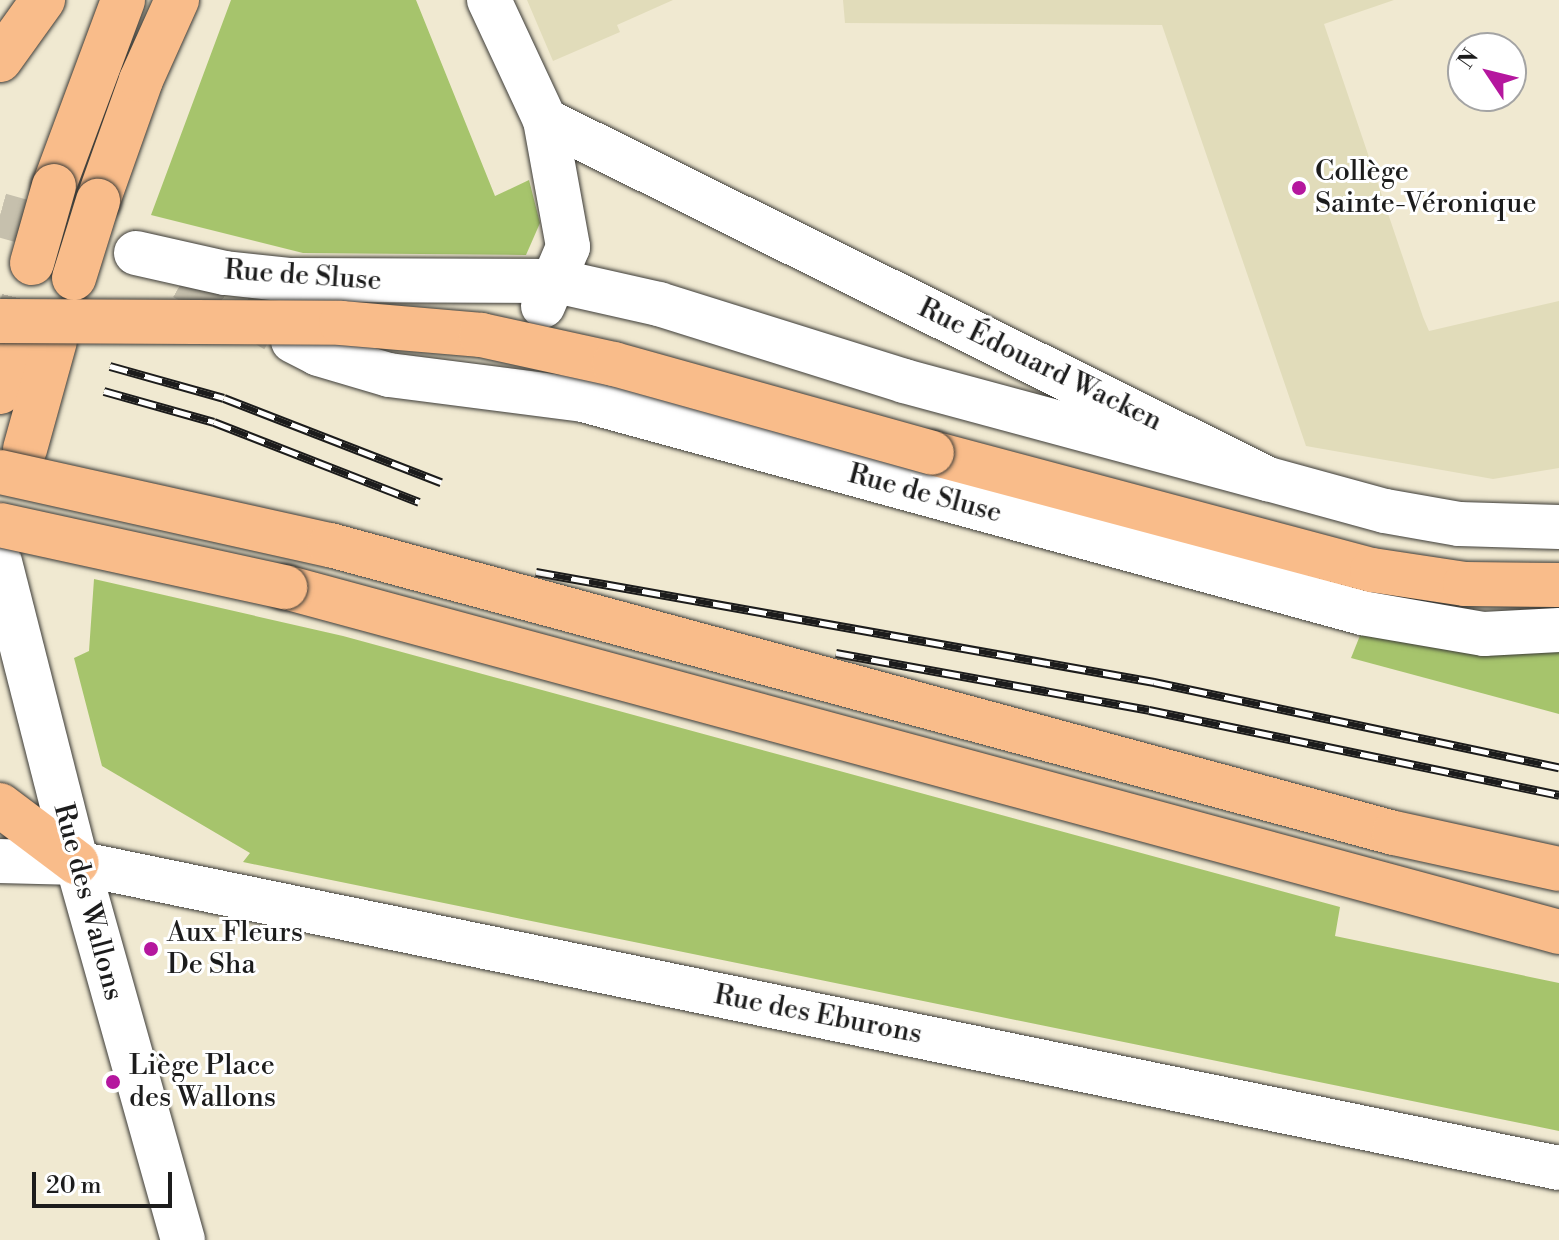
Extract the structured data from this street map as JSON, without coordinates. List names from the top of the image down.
{
  "streets": {
    "street": [
      "Rue de Sluse",
      "Rue Édouard Wacken",
      "Rue des Wallons",
      "Rue des Eburons"
    ]
  },
  "crossings": [
    ["Rue de Sluse", "Rue Édouard Wacken"],
    ["Rue des Wallons", "Rue des Eburons"]
  ],
  "places": ["Collège Sainte-Véronique", "Aux Fleurs De Sha", "Liège Place des Wallons"],
  "scale_bar": "20 m",
  "north": "top left"
}
